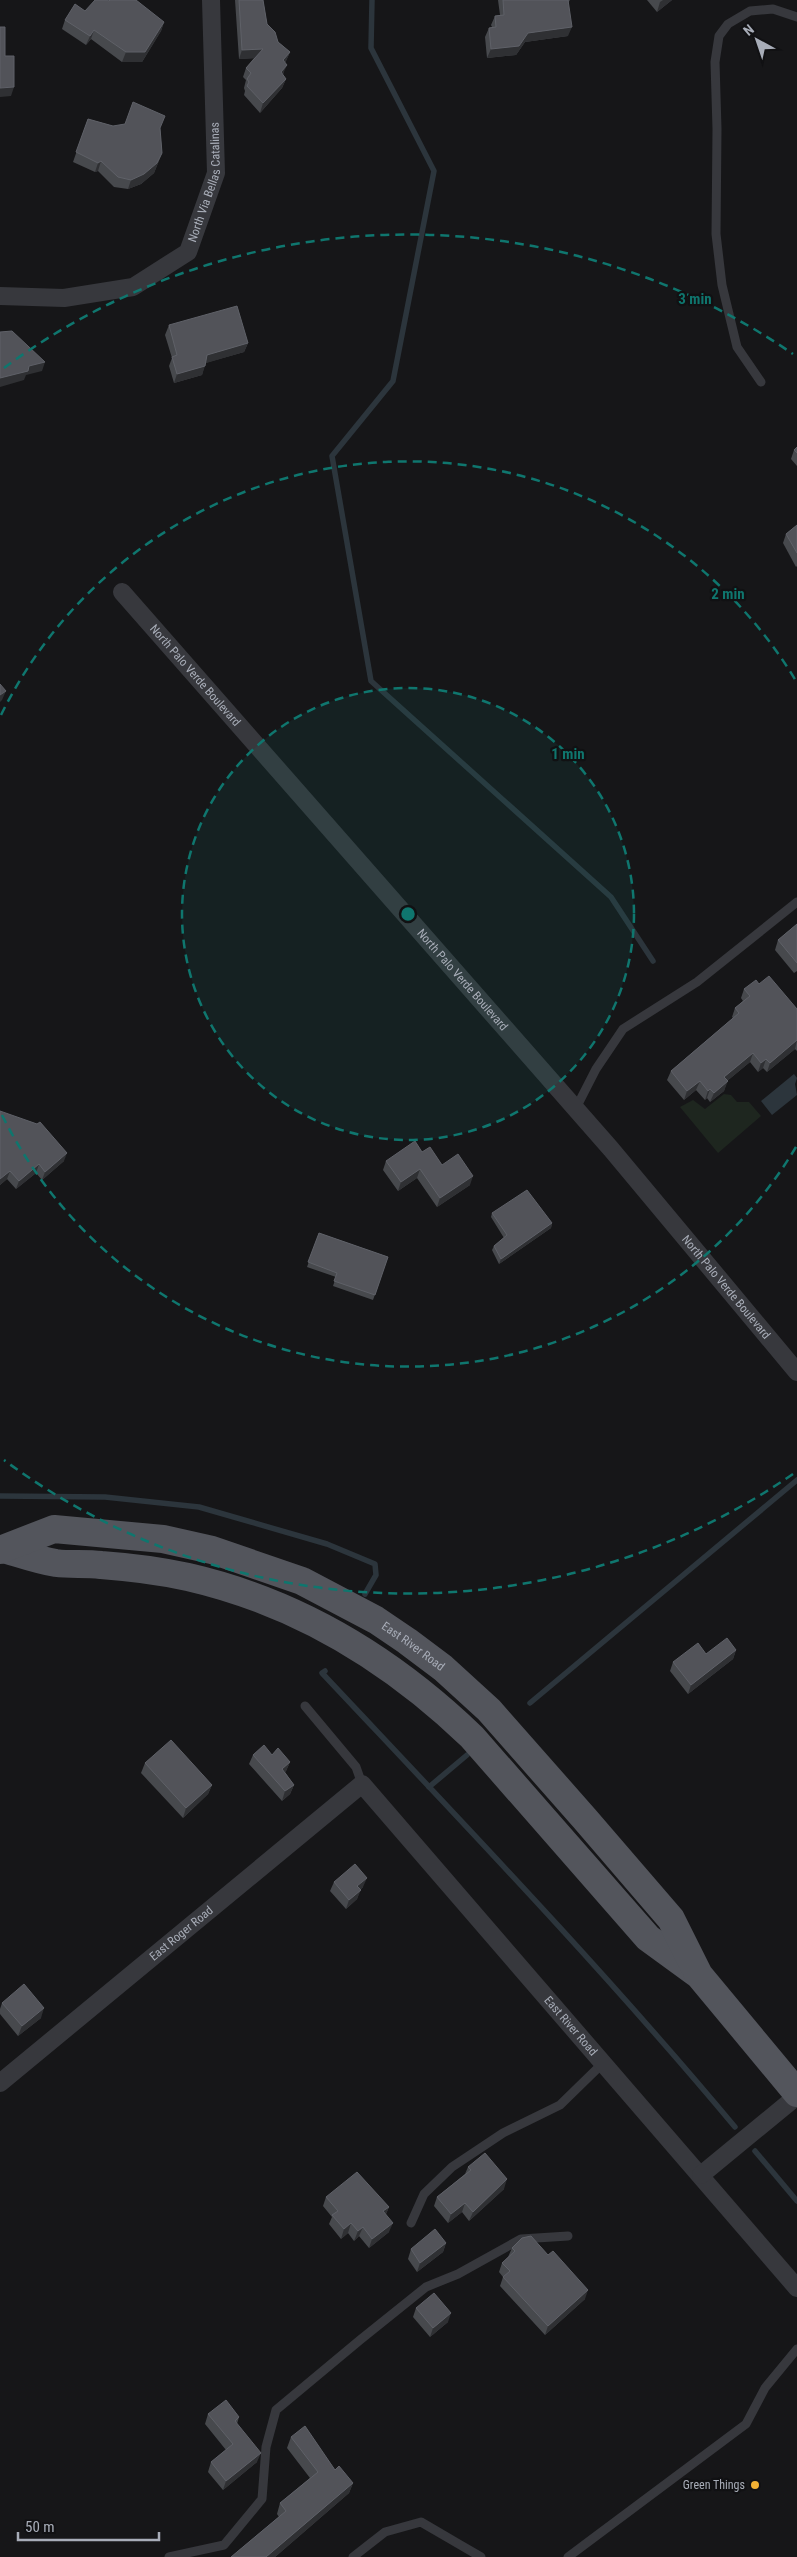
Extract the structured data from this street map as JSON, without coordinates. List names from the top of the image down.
{
  "streets": {
    "main road": ["East River Road"],
    "street": ["North Via Bellas Catalinas", "North Palo Verde Boulevard", "East Roger Road"]
  },
  "crossings": [
    ["East River Road", "East Roger Road"]
  ],
  "places": ["Green Things"],
  "scale_bar": "50 m",
  "north": "top left",
  "rings": ["3 min", "2 min", "1 min"]
}
